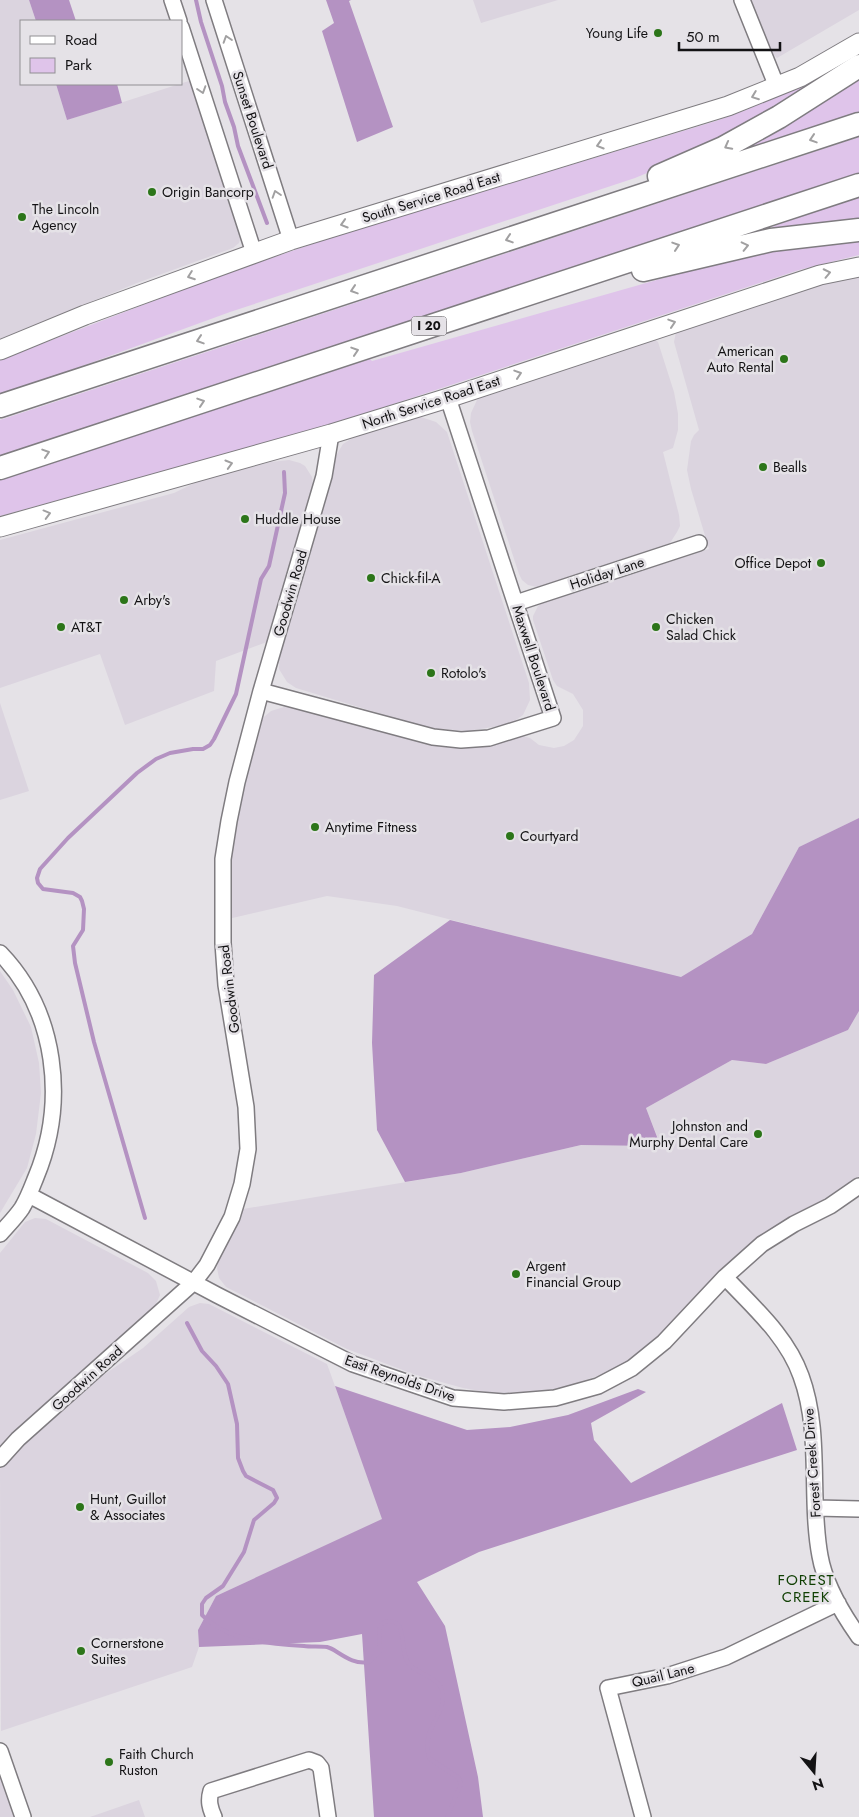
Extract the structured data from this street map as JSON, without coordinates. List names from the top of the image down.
{
  "streets": {
    "highway": ["I 20"],
    "main road": ["South Service Road East", "North Service Road East"],
    "street": [
      "Sunset Boulevard",
      "Holiday Lane",
      "Goodwin Road",
      "Maxwell Boulevard",
      "East Reynolds Drive",
      "Forest Creek Drive",
      "Quail Lane"
    ]
  },
  "crossings": [
    ["Sunset Boulevard", "South Service Road East"],
    ["North Service Road East", "Goodwin Road"],
    ["North Service Road East", "Maxwell Boulevard"],
    ["Holiday Lane", "Maxwell Boulevard"],
    ["Goodwin Road", "Maxwell Boulevard"],
    ["Goodwin Road", "East Reynolds Drive"],
    ["East Reynolds Drive", "Forest Creek Drive"],
    ["Forest Creek Drive", "Quail Lane"]
  ],
  "one_way": ["South Service Road East", "North Service Road East"],
  "districts": ["FOREST CREEK"],
  "places": [
    "Young Life",
    "Origin Bancorp",
    "The Lincoln Agency",
    "American Auto Rental",
    "Bealls",
    "Huddle House",
    "Office Depot",
    "Chick-fil-A",
    "Arby's",
    "AT&T",
    "Chicken Salad Chick",
    "Rotolo's",
    "Anytime Fitness",
    "Courtyard",
    "Johnston and Murphy Dental Care",
    "Argent Financial Group",
    "Hunt, Guillot & Associates",
    "Cornerstone Suites",
    "Faith Church Ruston"
  ],
  "legend": ["Road", "Park"],
  "scale_bar": "50 m",
  "north": "bottom"
}
